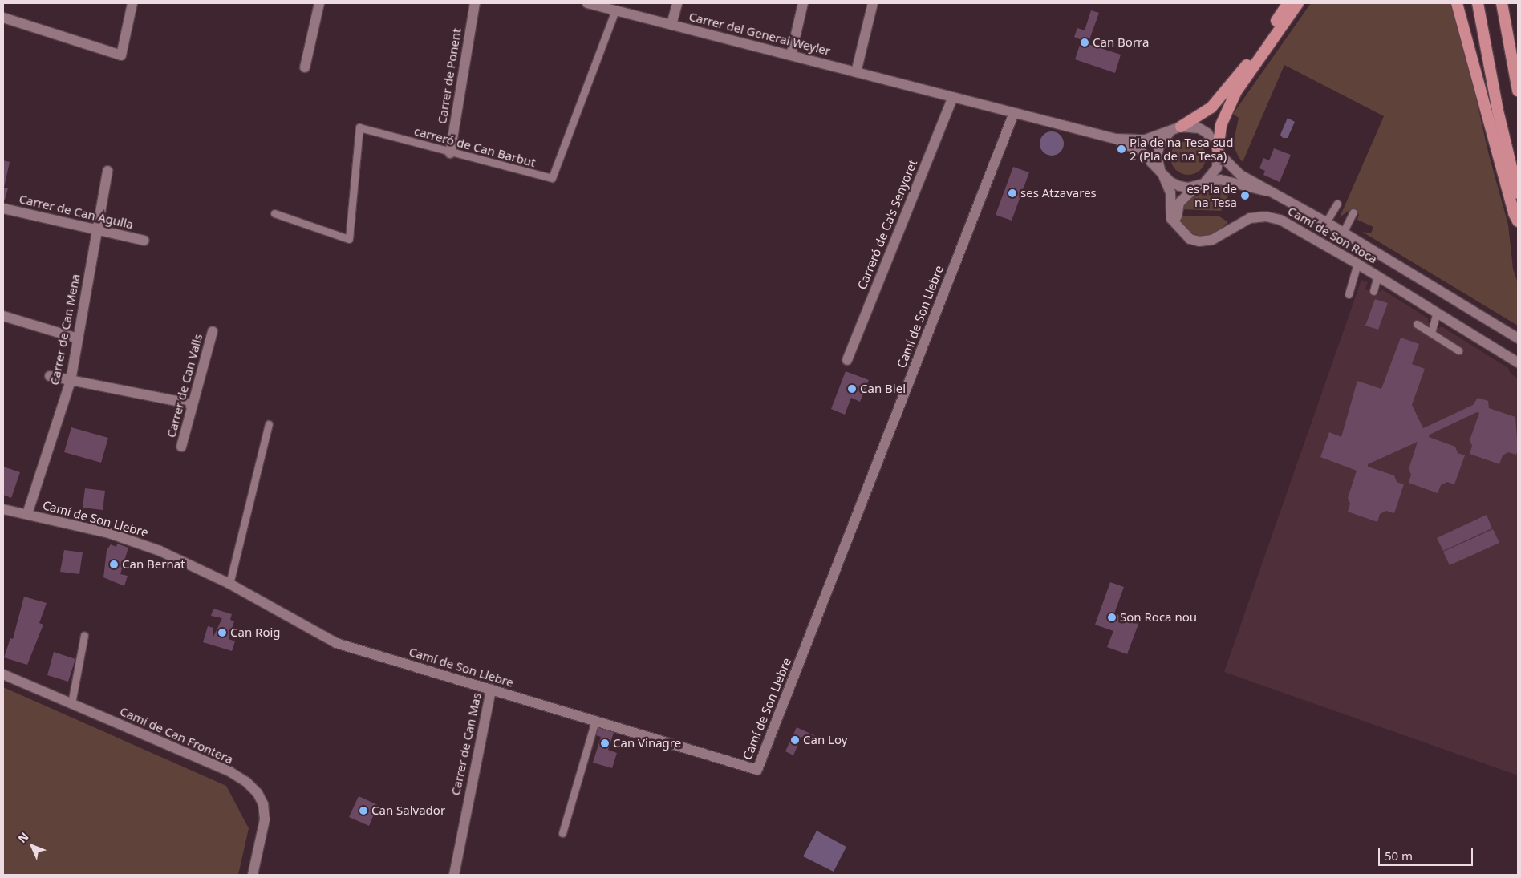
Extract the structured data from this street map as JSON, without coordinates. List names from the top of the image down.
{
  "streets": {
    "street": [
      "Carrer del General Weyler",
      "Carrer de Ponent",
      "Carrer de Can Agulla",
      "Carreró de Ca's Senyoret",
      "Camí de Son Roca",
      "Camí de Son Llebre",
      "Carrer de Can Mena",
      "Carrer de Can Valls",
      "Camí de Can Frontera",
      "Carrer de Can Mas"
    ],
    "lane": ["carreró de Can Barbut"]
  },
  "crossings": [
    ["Carrer del General Weyler", "carreró de Can Barbut"],
    ["Carrer del General Weyler", "Carreró de Ca's Senyoret"],
    ["Carrer del General Weyler", "Camí de Son Llebre"],
    ["Carrer de Ponent", "carreró de Can Barbut"],
    ["Carrer de Can Agulla", "Carrer de Can Mena"],
    ["Camí de Son Llebre", "Carrer de Can Mena"],
    ["Camí de Son Llebre", "Carrer de Can Mas"]
  ],
  "places": [
    "Can Borra",
    "Pla de na Tesa sud 2 (Pla de na Tesa)",
    "ses Atzavares",
    "es Pla de na Tesa",
    "Can Biel",
    "Can Bernat",
    "Son Roca nou",
    "Can Roig",
    "Can Loy",
    "Can Vinagre",
    "Can Salvador"
  ],
  "scale_bar": "50 m",
  "north": "top left"
}
